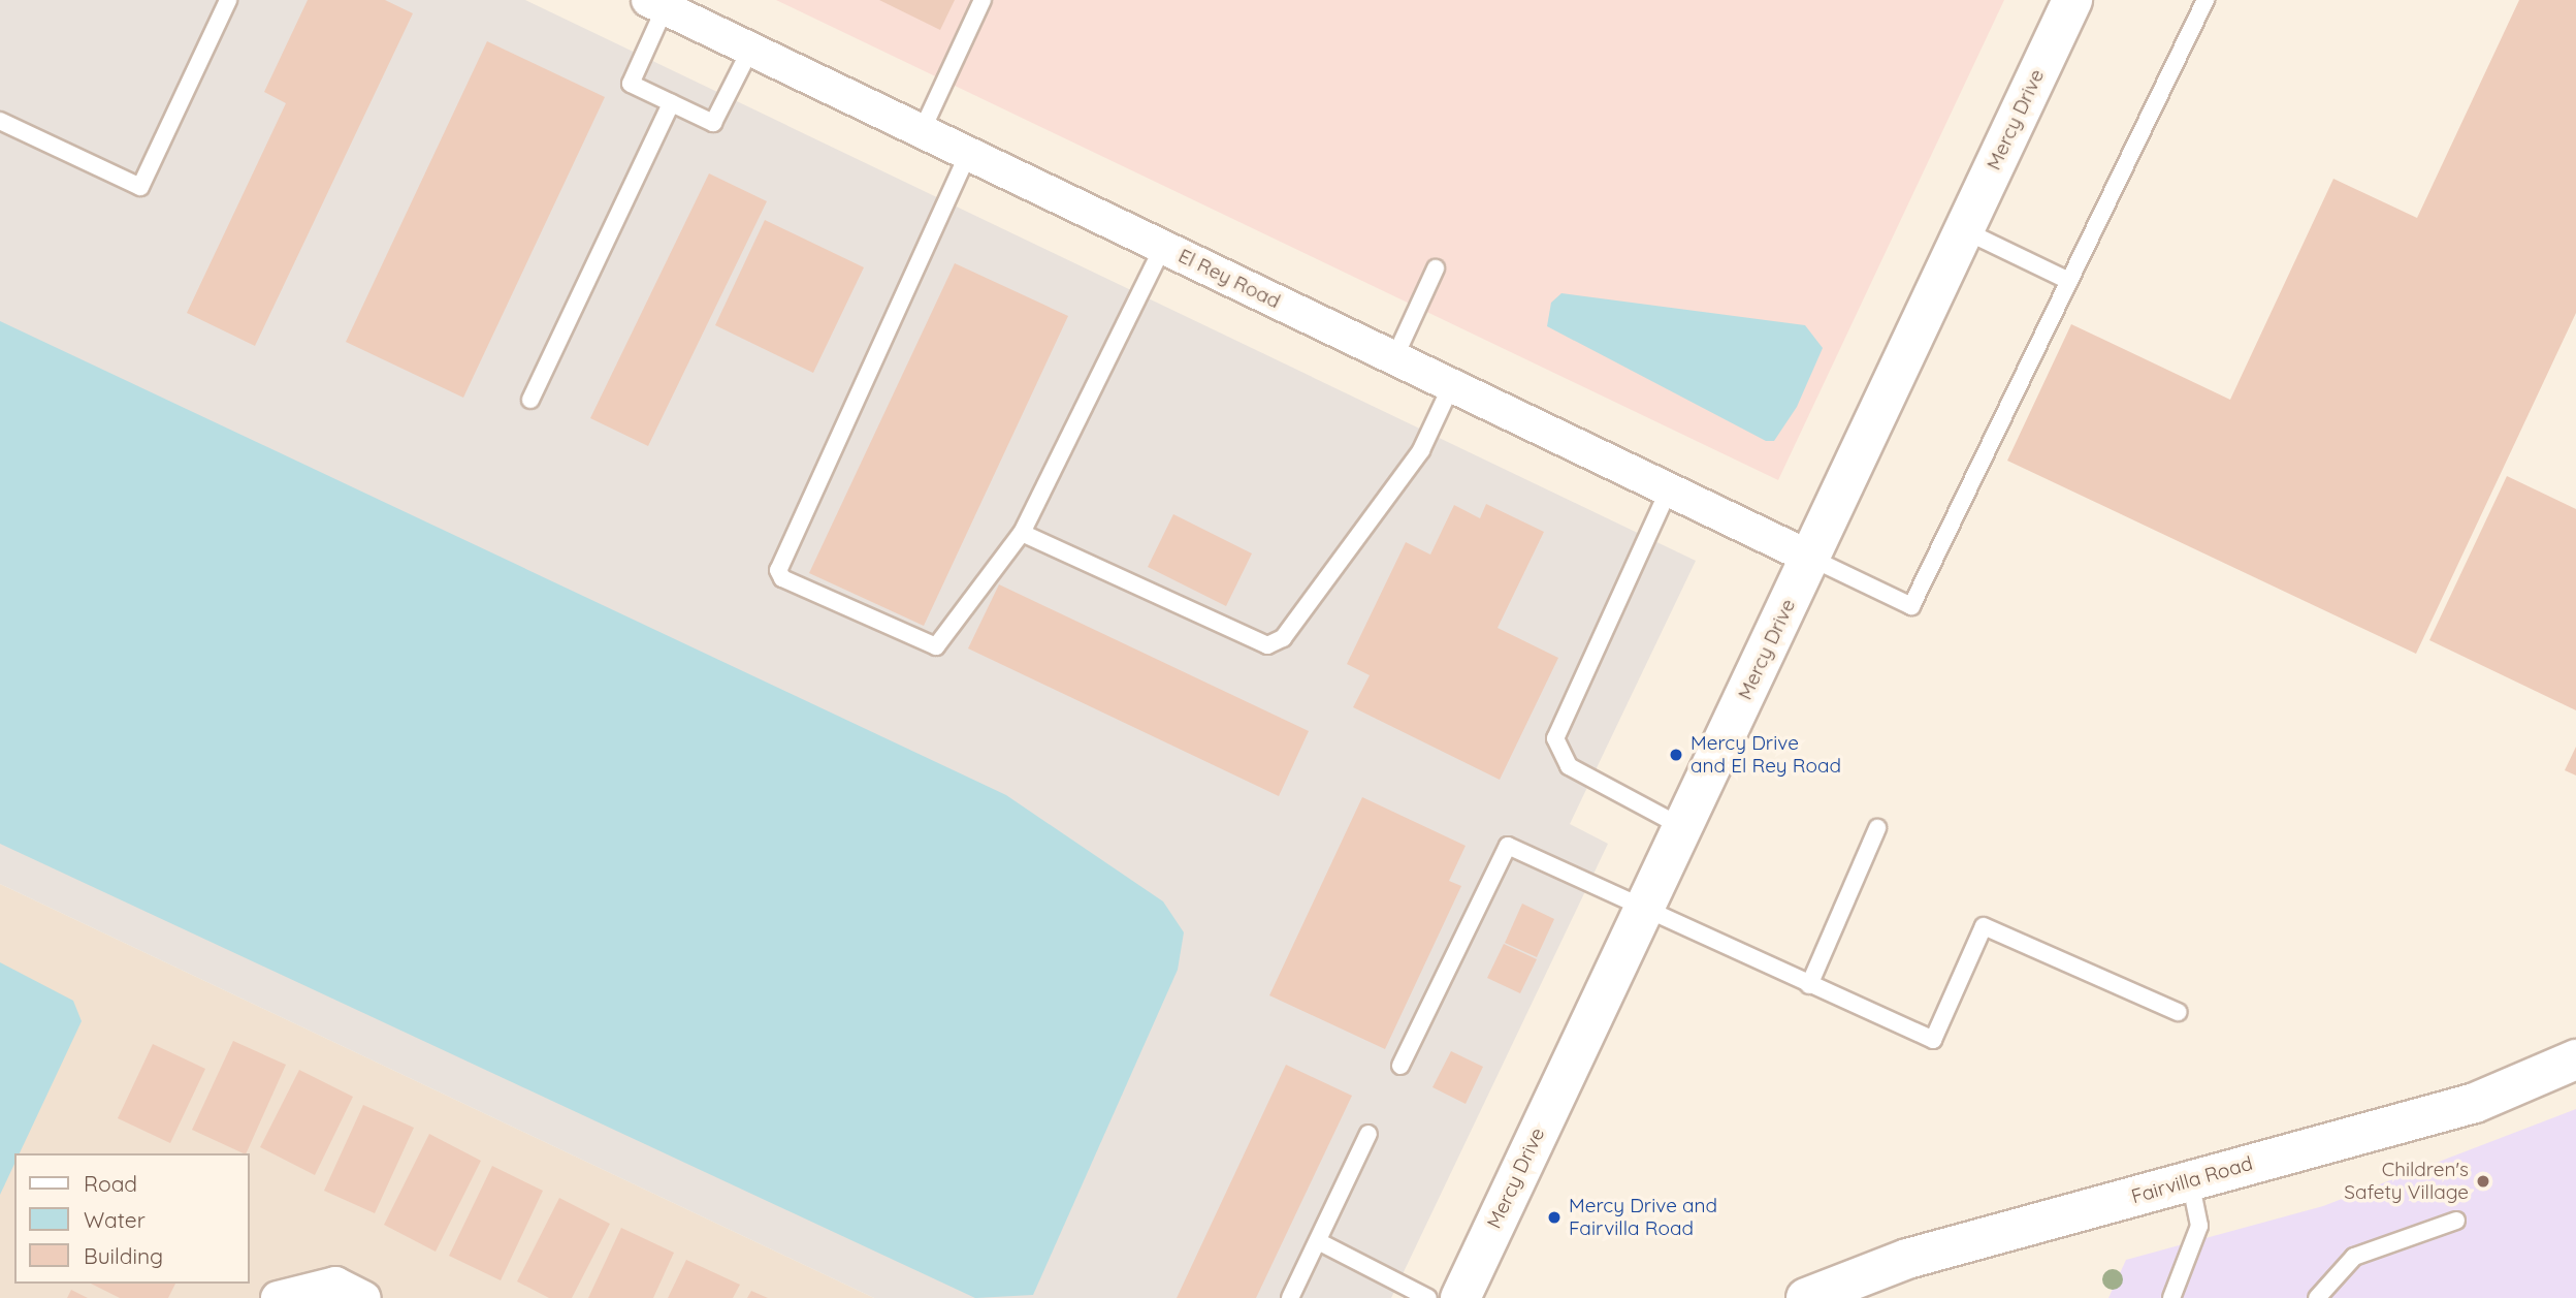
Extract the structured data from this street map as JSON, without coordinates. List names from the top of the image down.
{
  "streets": {
    "street": ["Mercy Drive", "El Rey Road", "Fairvilla Road"]
  },
  "crossings": [
    ["Mercy Drive", "El Rey Road"]
  ],
  "places": ["Mercy Drive and El Rey Road", "Children's Safety Village", "Mercy Drive and Fairvilla Road"],
  "legend": ["Road", "Water", "Building"]
}
